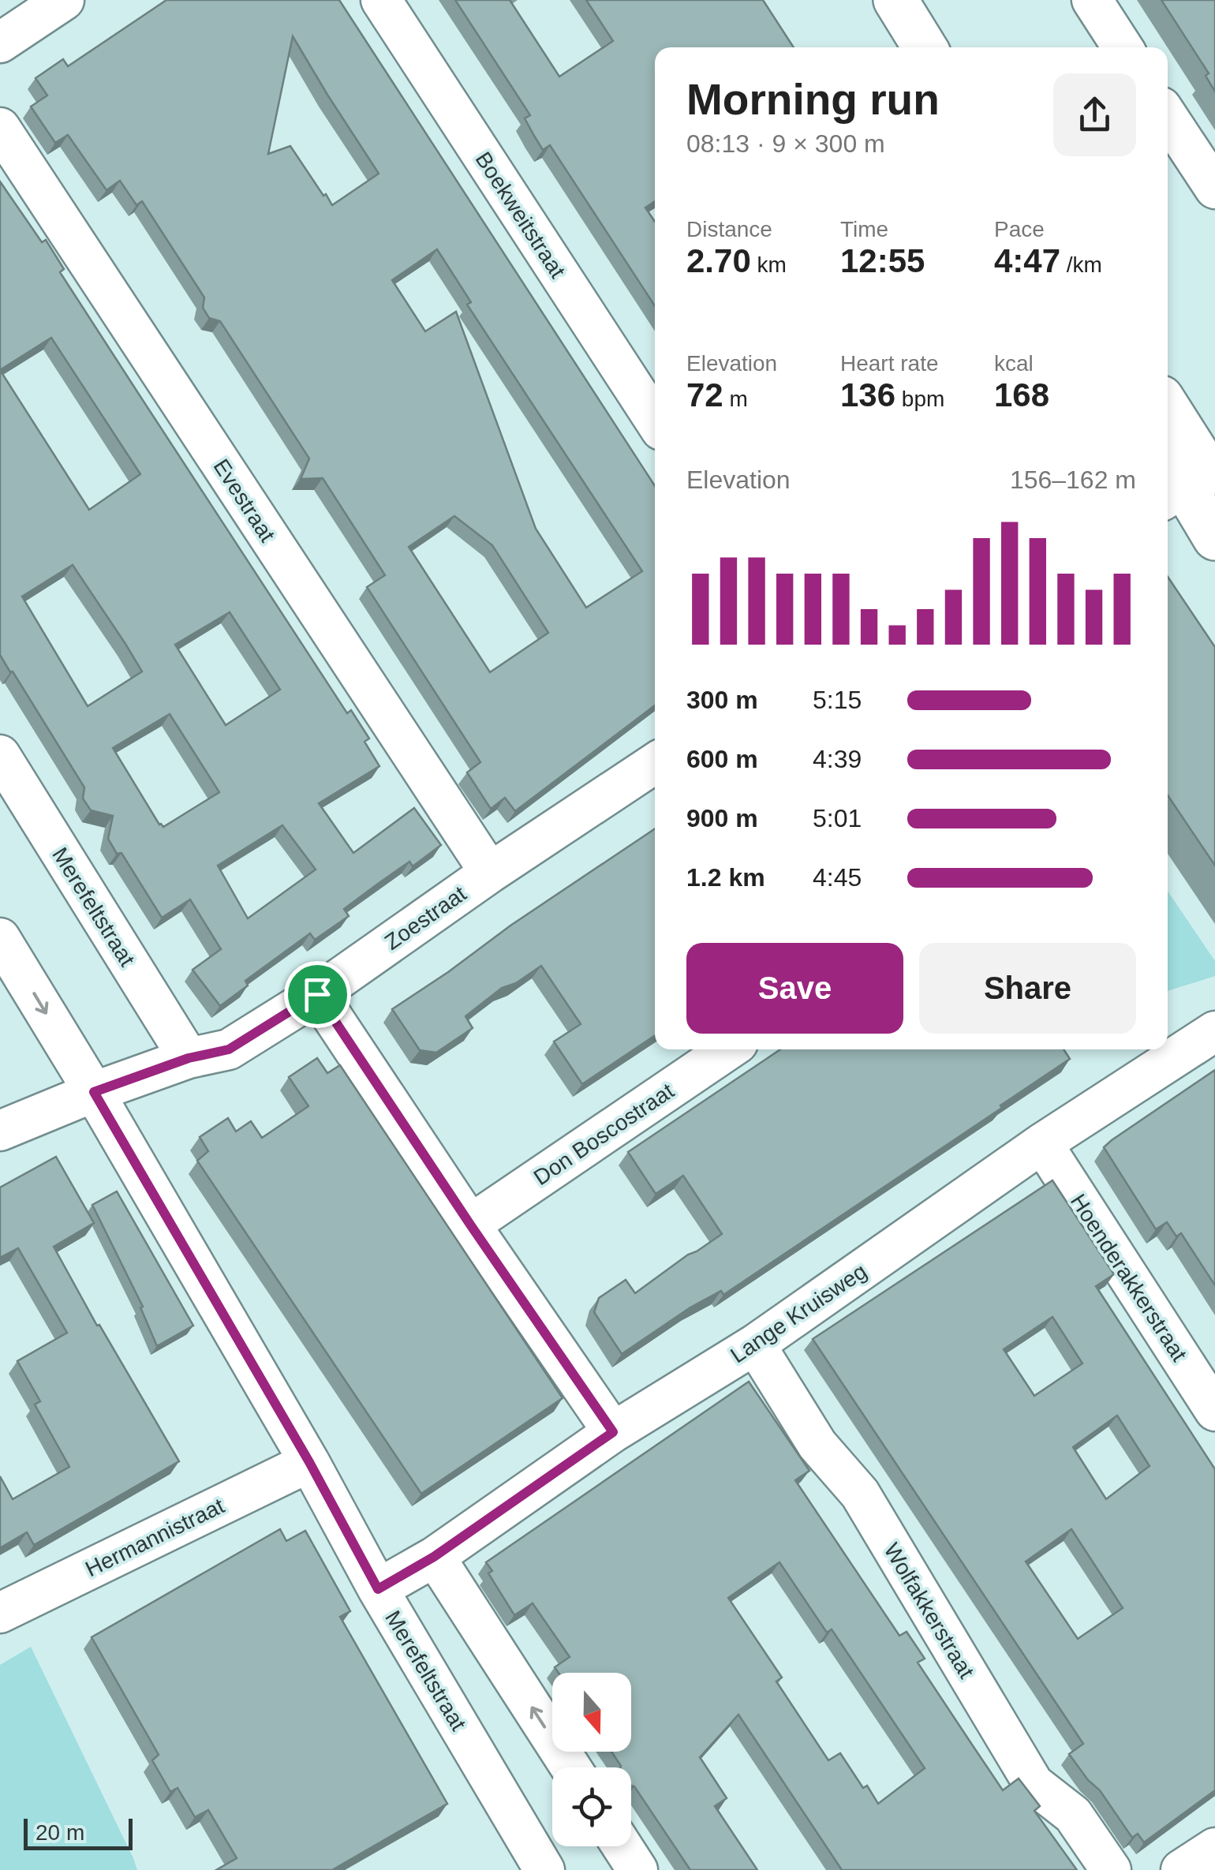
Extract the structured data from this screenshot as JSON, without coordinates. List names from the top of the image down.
{
  "streets": {
    "street": [
      "Boekweitstraat",
      "Evestraat",
      "Merefeltstraat",
      "Zoestraat",
      "Don Boscostraat",
      "Hoenderakkerstraat",
      "Lange Kruisweg",
      "Hermannistraat",
      "Wolfakkerstraat"
    ]
  },
  "crossings": [
    ["Evestraat", "Zoestraat"],
    ["Merefeltstraat", "Zoestraat"],
    ["Merefeltstraat", "Lange Kruisweg"],
    ["Merefeltstraat", "Hermannistraat"],
    ["Hoenderakkerstraat", "Lange Kruisweg"],
    ["Lange Kruisweg", "Wolfakkerstraat"]
  ],
  "scale_bar": "20 m",
  "north": "bottom",
  "page": {
    "heading": ["Morning run", "08:13 · 9 × 300 m"],
    "stats": [
      ["Distance", "2.70 km"],
      ["Time", "12:55"],
      ["Pace", "4:47 /km"],
      ["Elevation", "72 m"],
      ["Heart rate", "136 bpm"],
      ["kcal", "168"]
    ],
    "chart": ["Elevation", "156–162 m"],
    "list": [
      {
        "name": "300 m",
        "note": "5:15"
      },
      {
        "name": "600 m",
        "note": "4:39"
      },
      {
        "name": "900 m",
        "note": "5:01"
      },
      {
        "name": "1.2 km",
        "note": "4:45"
      }
    ],
    "buttons": ["Save", "Share"],
    "scale": "20 m"
  }
}
